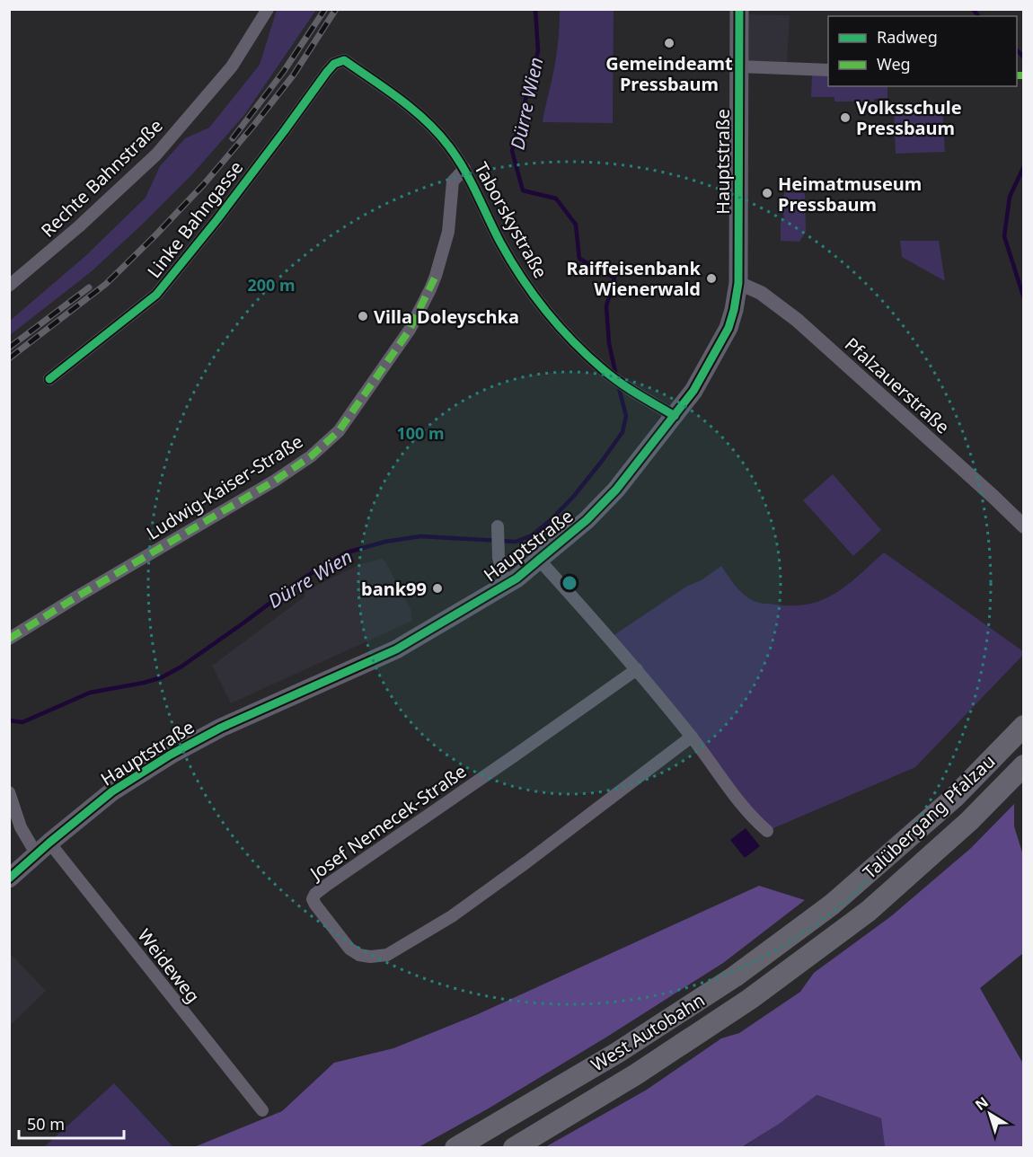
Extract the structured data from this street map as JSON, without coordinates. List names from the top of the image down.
{
  "streets": {
    "highway": ["Talübergang Pfalzau", "West Autobahn"],
    "main road": ["Hauptstraße"],
    "street": [
      "Rechte Bahnstraße",
      "Linke Bahngasse",
      "Taborskystraße",
      "Pfalzauerstraße",
      "Ludwig-Kaiser-Straße",
      "Josef Nemecek-Straße",
      "Weideweg"
    ]
  },
  "crossings": [
    ["Hauptstraße", "Taborskystraße"],
    ["Hauptstraße", "Pfalzauerstraße"],
    ["Hauptstraße", "Weideweg"],
    ["Linke Bahngasse", "Taborskystraße"],
    ["Taborskystraße", "Ludwig-Kaiser-Straße"],
    ["Talübergang Pfalzau", "West Autobahn"]
  ],
  "water": ["Dürre Wien"],
  "places": [
    "Gemeindeamt Pressbaum",
    "Volksschule Pressbaum",
    "Heimatmuseum Pressbaum",
    "Raiffeisenbank Wienerwald",
    "Villa Doleyschka",
    "bank99"
  ],
  "legend": ["Radweg", "Weg"],
  "scale_bar": "50 m",
  "north": "top left",
  "rings": ["200 m", "100 m"]
}
